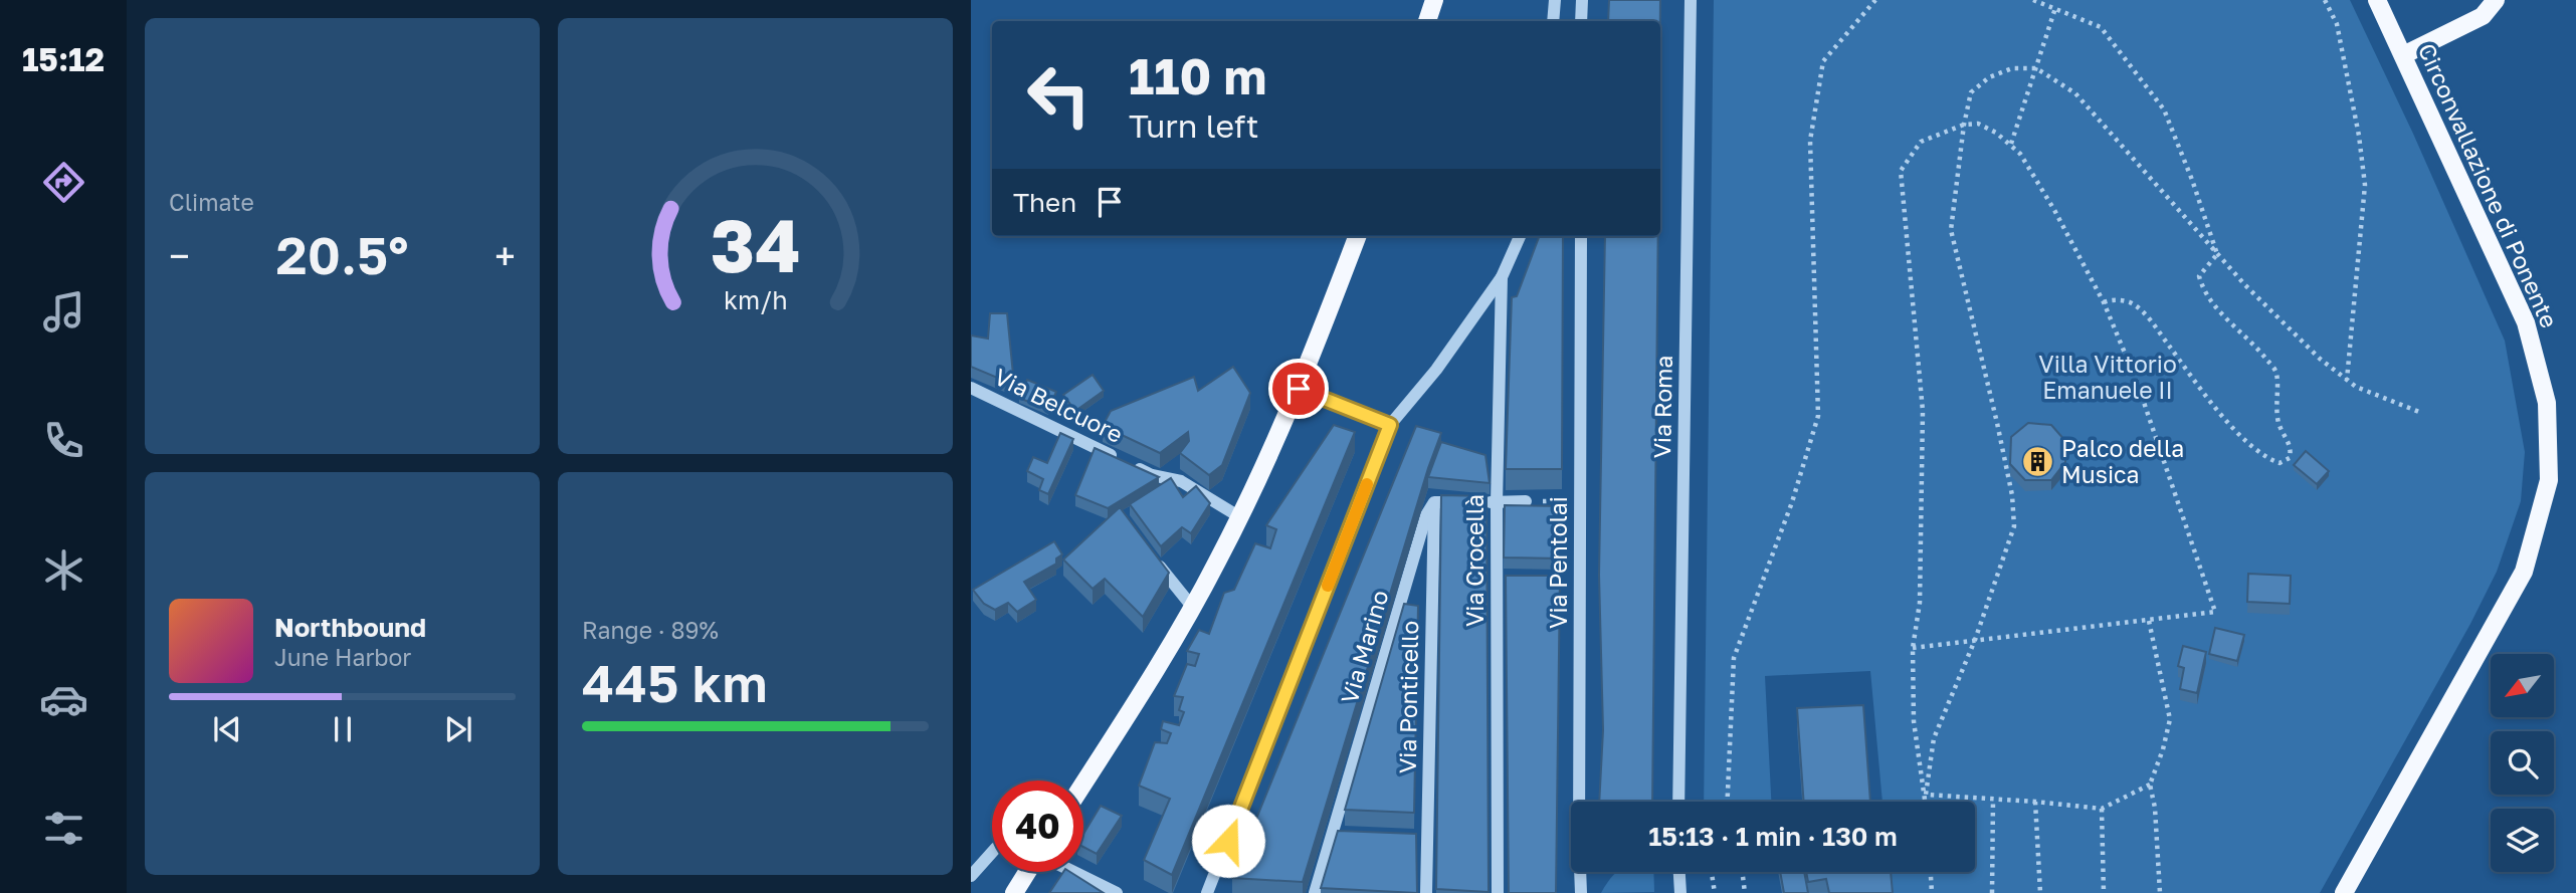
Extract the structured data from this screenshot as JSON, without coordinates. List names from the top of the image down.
{
  "streets": {
    "main road": ["Circonvallazione di Ponente"],
    "street": [
      "Via Belcuore",
      "Via Roma",
      "Via Crocellà",
      "Via Pentolai",
      "Via Marino",
      "Via Ponticello"
    ]
  },
  "crossings": [
    ["Via Marino", "Via Ponticello"]
  ],
  "parks": ["Villa Vittorio Emanuele II"],
  "places": {
    "building": ["Palco della Musica"]
  },
  "north": "bottom left",
  "page": {
    "tabs": "15:12",
    "tile": [
      "Climate",
      ["Range · 89%", "445 km"]
    ],
    "turn": ["110 m", "Turn left"],
    "then": "Then",
    "heat": ["−", "20.5°", "+"],
    "song": ["Northbound", "June Harbor"],
    "limit": "40",
    "trip": "15:13 · 1 min · 130 m",
    "gauge": ["34", "km/h"]
  }
}
